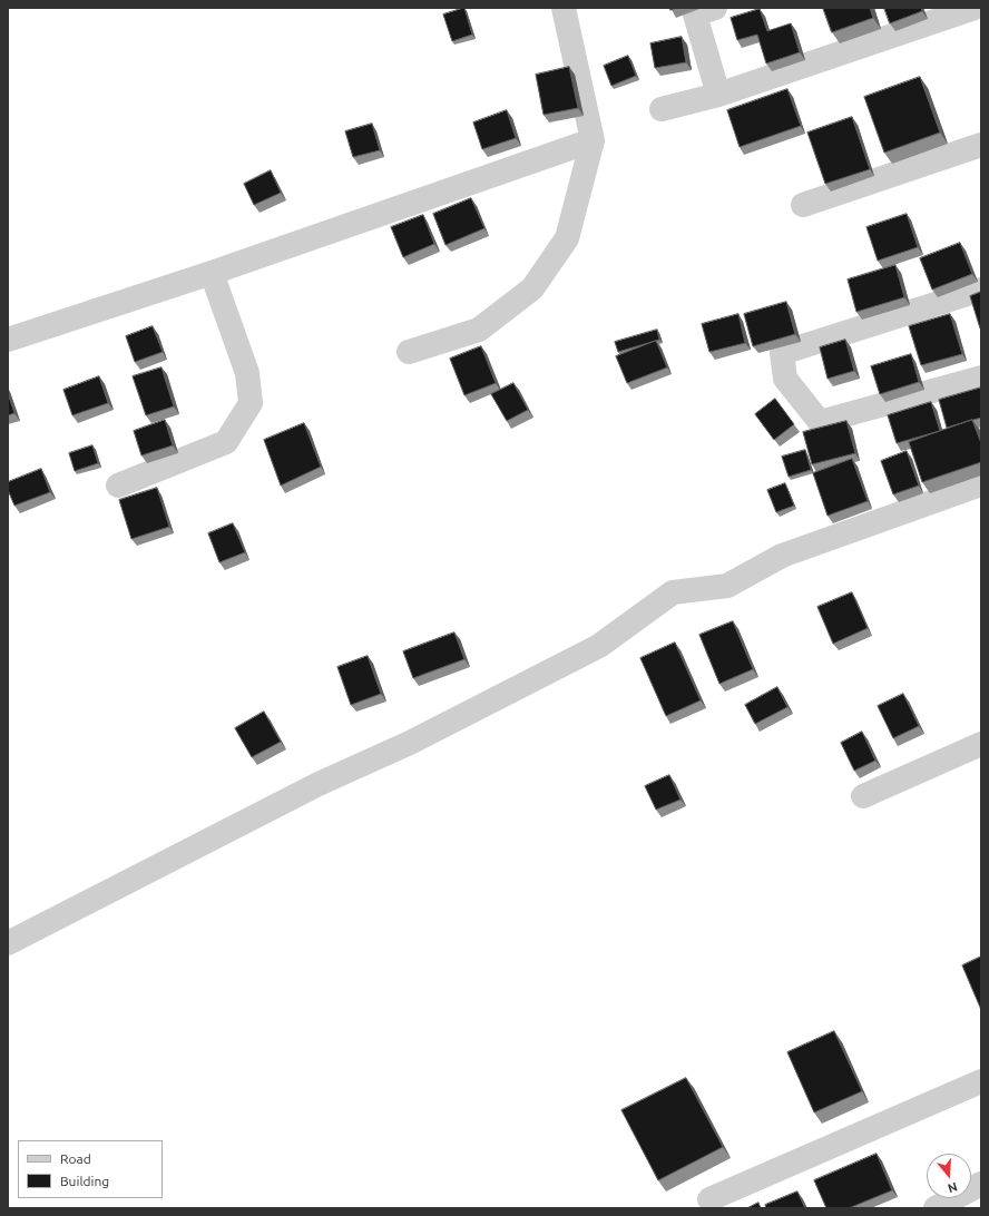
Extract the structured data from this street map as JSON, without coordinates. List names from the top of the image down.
{
  "legend": ["Road", "Building"],
  "north": "bottom"
}
